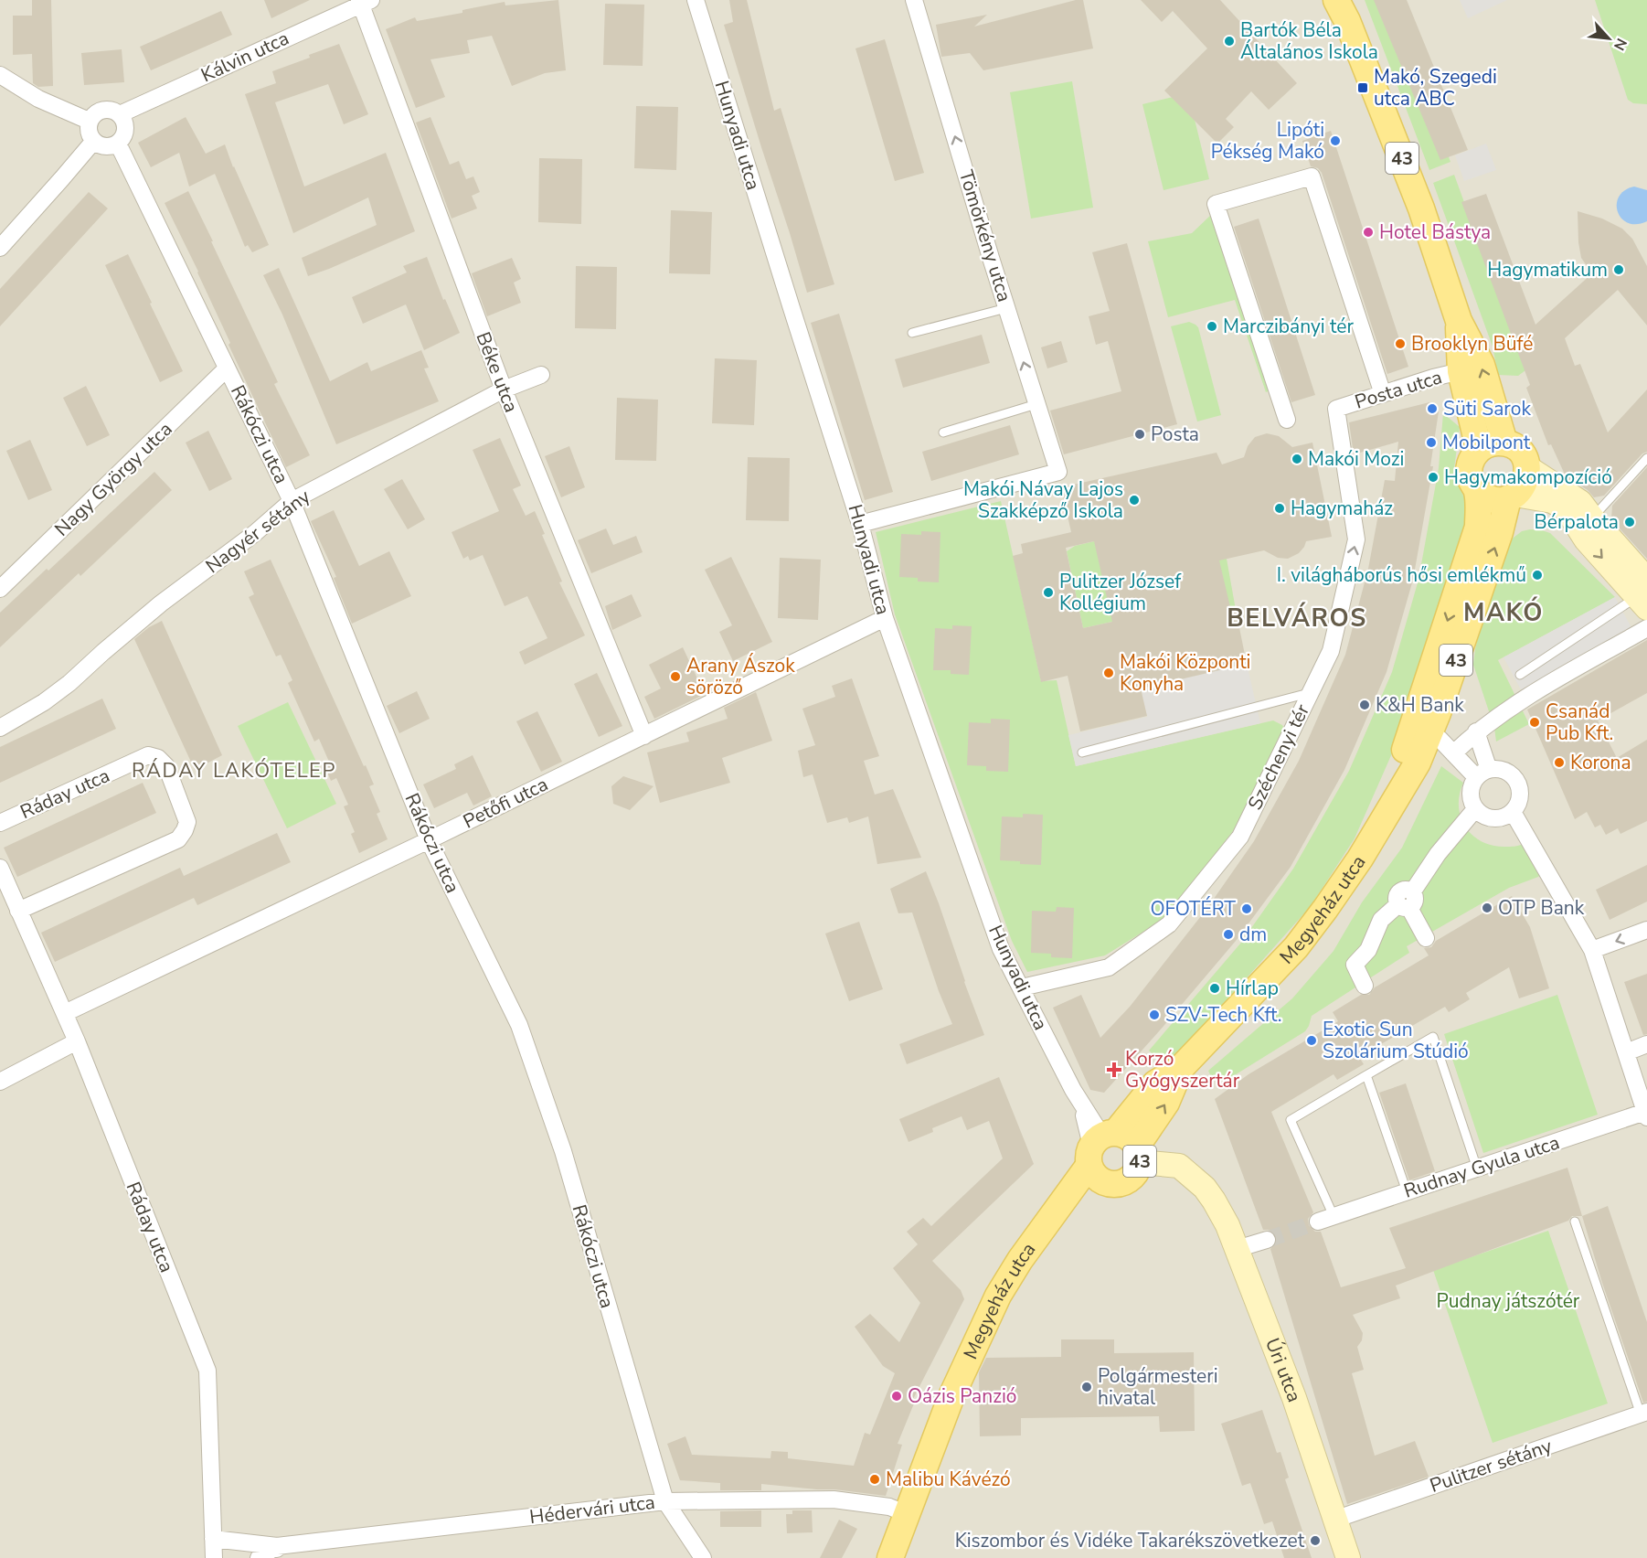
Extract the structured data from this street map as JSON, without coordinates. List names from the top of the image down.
{
  "streets": {
    "main road": ["43", "Megyeház utca", "Úri utca"],
    "street": [
      "Kálvin utca",
      "Hunyadi utca",
      "Tömörkény utca",
      "Béke utca",
      "Posta utca",
      "Rákóczi utca",
      "Nagy György utca",
      "Nagyér sétány",
      "Széchenyi tér",
      "Ráday utca",
      "Petőfi utca",
      "Rudnay Gyula utca",
      "Pulitzer sétány",
      "Hédervári utca"
    ]
  },
  "crossings": [
    ["Kálvin utca", "Béke utca"],
    ["Kálvin utca", "Rákóczi utca"],
    ["Hunyadi utca", "Tömörkény utca"],
    ["Hunyadi utca", "Széchenyi tér"],
    ["Hunyadi utca", "Petőfi utca"],
    ["Hunyadi utca", "Megyeház utca"],
    ["Hunyadi utca", "Úri utca"],
    ["43", "Posta utca"],
    ["43", "Megyeház utca"],
    ["Béke utca", "Nagyér sétány"],
    ["Béke utca", "Petőfi utca"],
    ["Posta utca", "Széchenyi tér"],
    ["Rákóczi utca", "Nagy György utca"],
    ["Rákóczi utca", "Nagyér sétány"],
    ["Rákóczi utca", "Petőfi utca"],
    ["Rákóczi utca", "Hédervári utca"],
    ["Ráday utca", "Petőfi utca"],
    ["Ráday utca", "Hédervári utca"],
    ["Megyeház utca", "Úri utca"],
    ["Megyeház utca", "Hédervári utca"],
    ["Úri utca", "Pulitzer sétány"]
  ],
  "one_way": ["Tömörkény utca", "Széchenyi tér"],
  "districts": ["MAKÓ", "BELVÁROS", "RÁDAY LAKÓTELEP"],
  "parks": ["Pudnay játszótér"],
  "places": {
    "other": [
      "Bartók Béla Általános Iskola",
      "Lipóti Pékség Makó",
      "Hotel Bástya",
      "Hagymatikum",
      "Marczibányi tér",
      "Brooklyn Büfé",
      "Süti Sarok",
      "Posta",
      "Mobilpont",
      "Makói Mozi",
      "Hagymakompozíció",
      "Makói Návay Lajos Szakképző Iskola",
      "Hagymaház",
      "Bérpalota",
      "I. világháborús hősi emlékmű",
      "Pulitzer József Kollégium",
      "Makói Központi Konyha",
      "Arany Ászok söröző",
      "K&H Bank",
      "Csanád Pub Kft.",
      "Korona",
      "OTP Bank",
      "OFOTÉRT",
      "dm",
      "Hírlap",
      "SZV-Tech Kft.",
      "Exotic Sun Szolárium Stúdió",
      "Polgármesteri hivatal",
      "Oázis Panzió",
      "Malibu Kávézó",
      "Kiszombor és Vidéke Takarékszövetkezet"
    ],
    "transit": ["Makó, Szegedi utca ABC"],
    "health": ["Korzó Gyógyszertár"]
  },
  "north": "bottom right"
}
